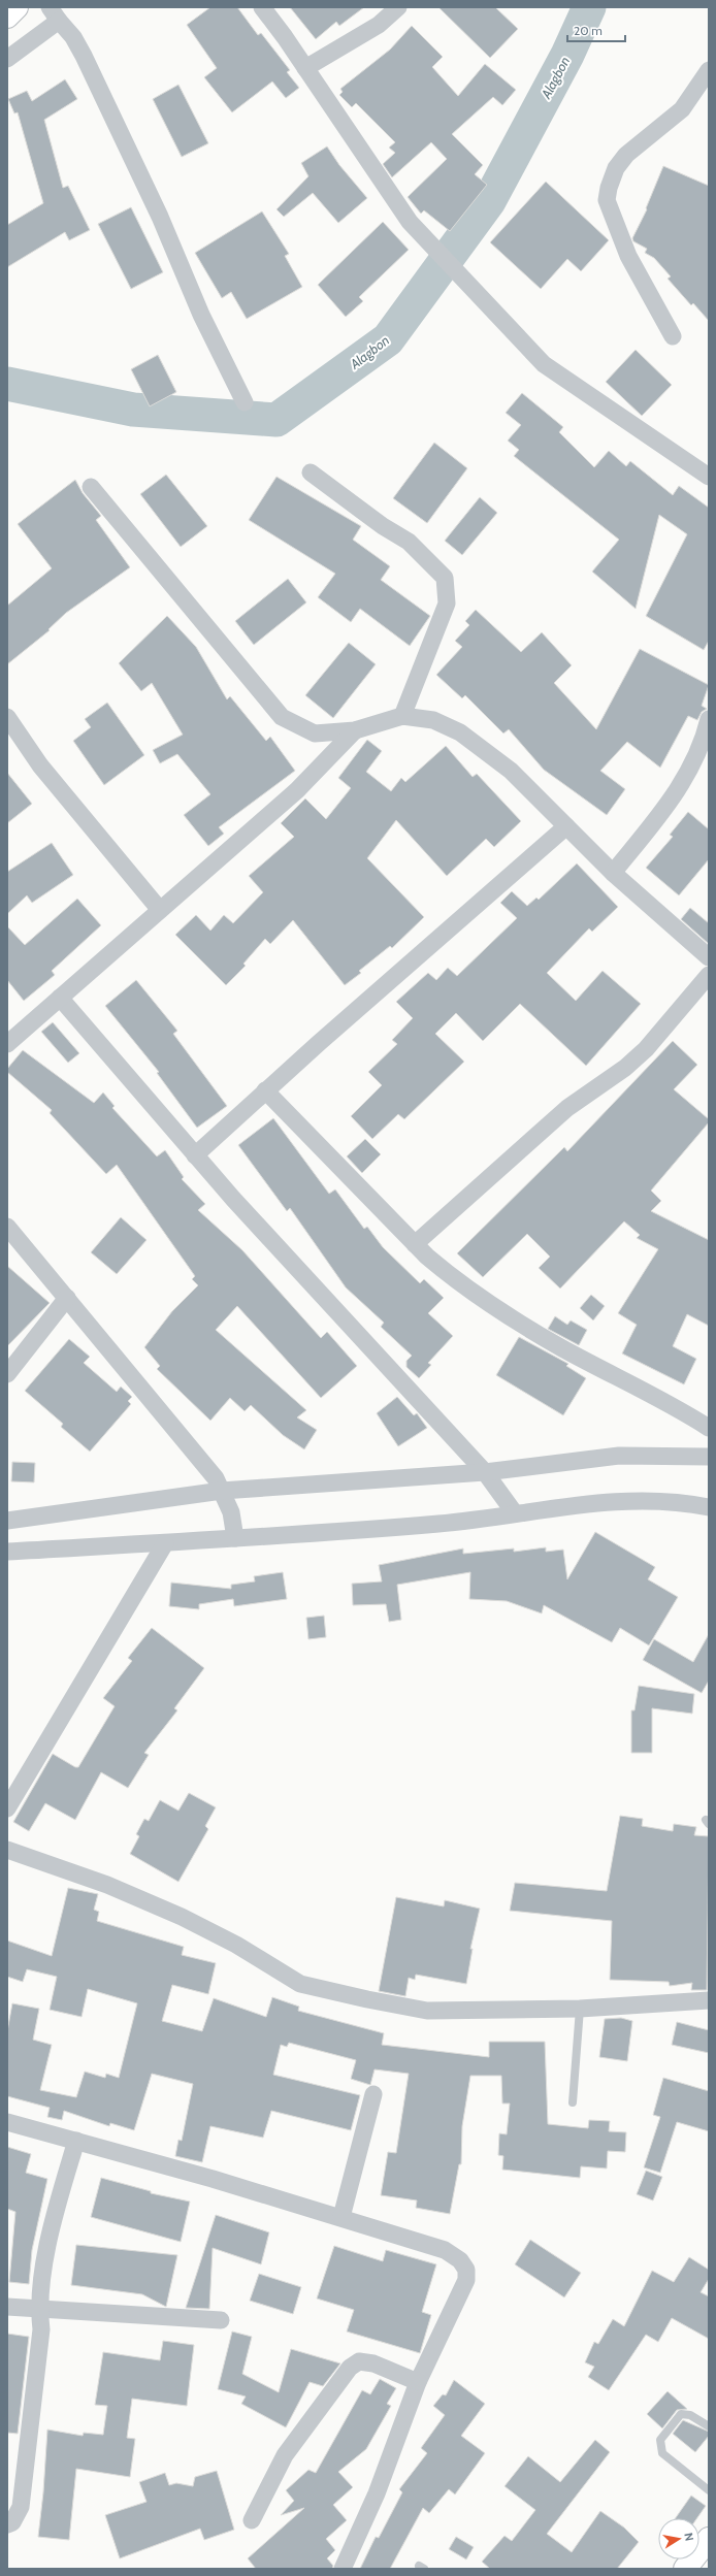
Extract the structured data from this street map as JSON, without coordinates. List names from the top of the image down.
{
  "water": ["Alagbon"],
  "scale_bar": "20 m",
  "north": "right"
}
